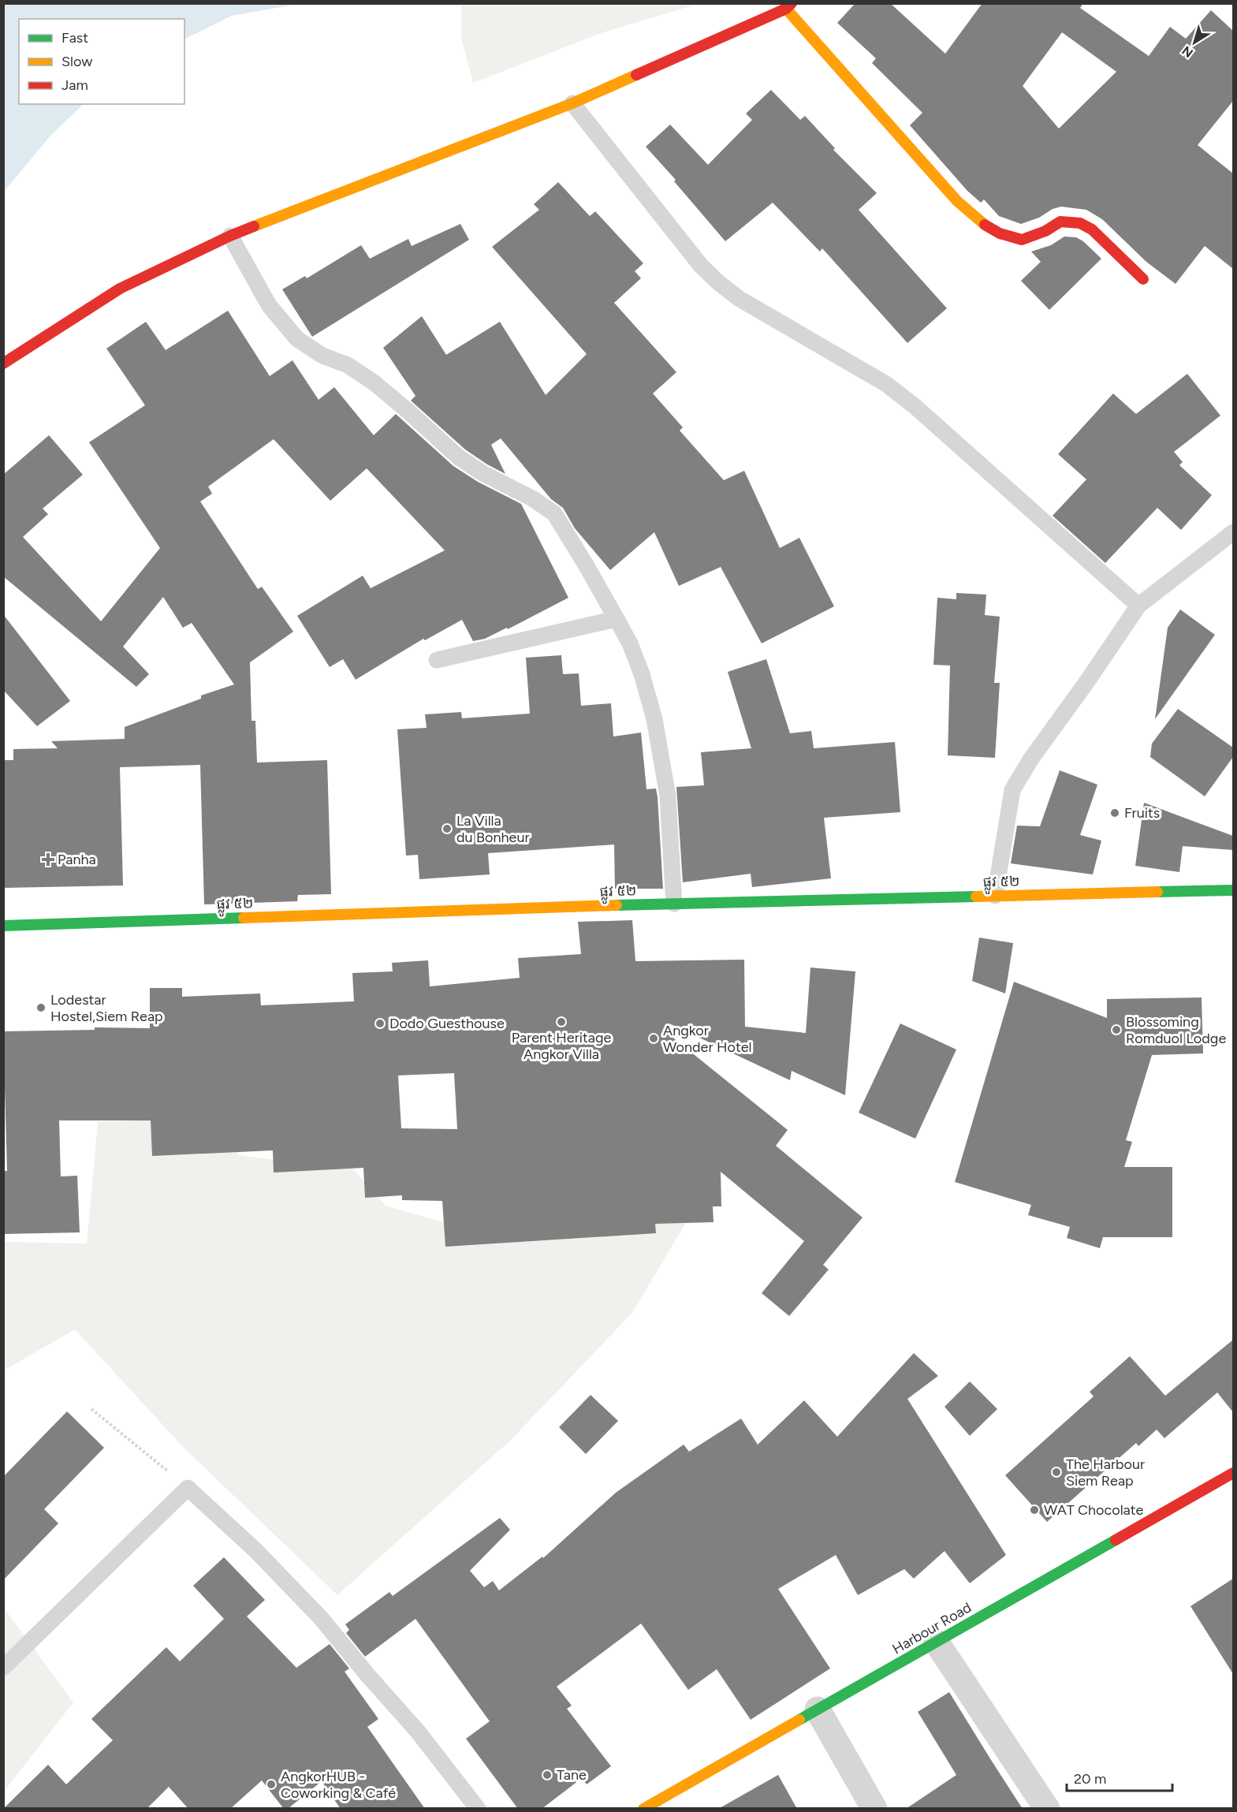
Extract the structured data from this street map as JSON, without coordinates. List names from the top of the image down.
{
  "streets": {
    "street": ["ផ្លូវ ៥២", "Harbour Road"]
  },
  "places": {
    "other": [
      "Fruits",
      "La Villa du Bonheur",
      "Lodestar Hostel,Siem Reap",
      "Parent Heritage Angkor Villa",
      "Dodo Guesthouse",
      "Blossoming Romduol Lodge",
      "Angkor Wonder Hotel",
      "The Harbour Siem Reap",
      "WAT Chocolate",
      "Tane",
      "AngkorHUB - Coworking & Café"
    ],
    "health": ["Panha"]
  },
  "legend": ["Fast", "Slow", "Jam"],
  "scale_bar": "20 m",
  "north": "bottom left"
}
